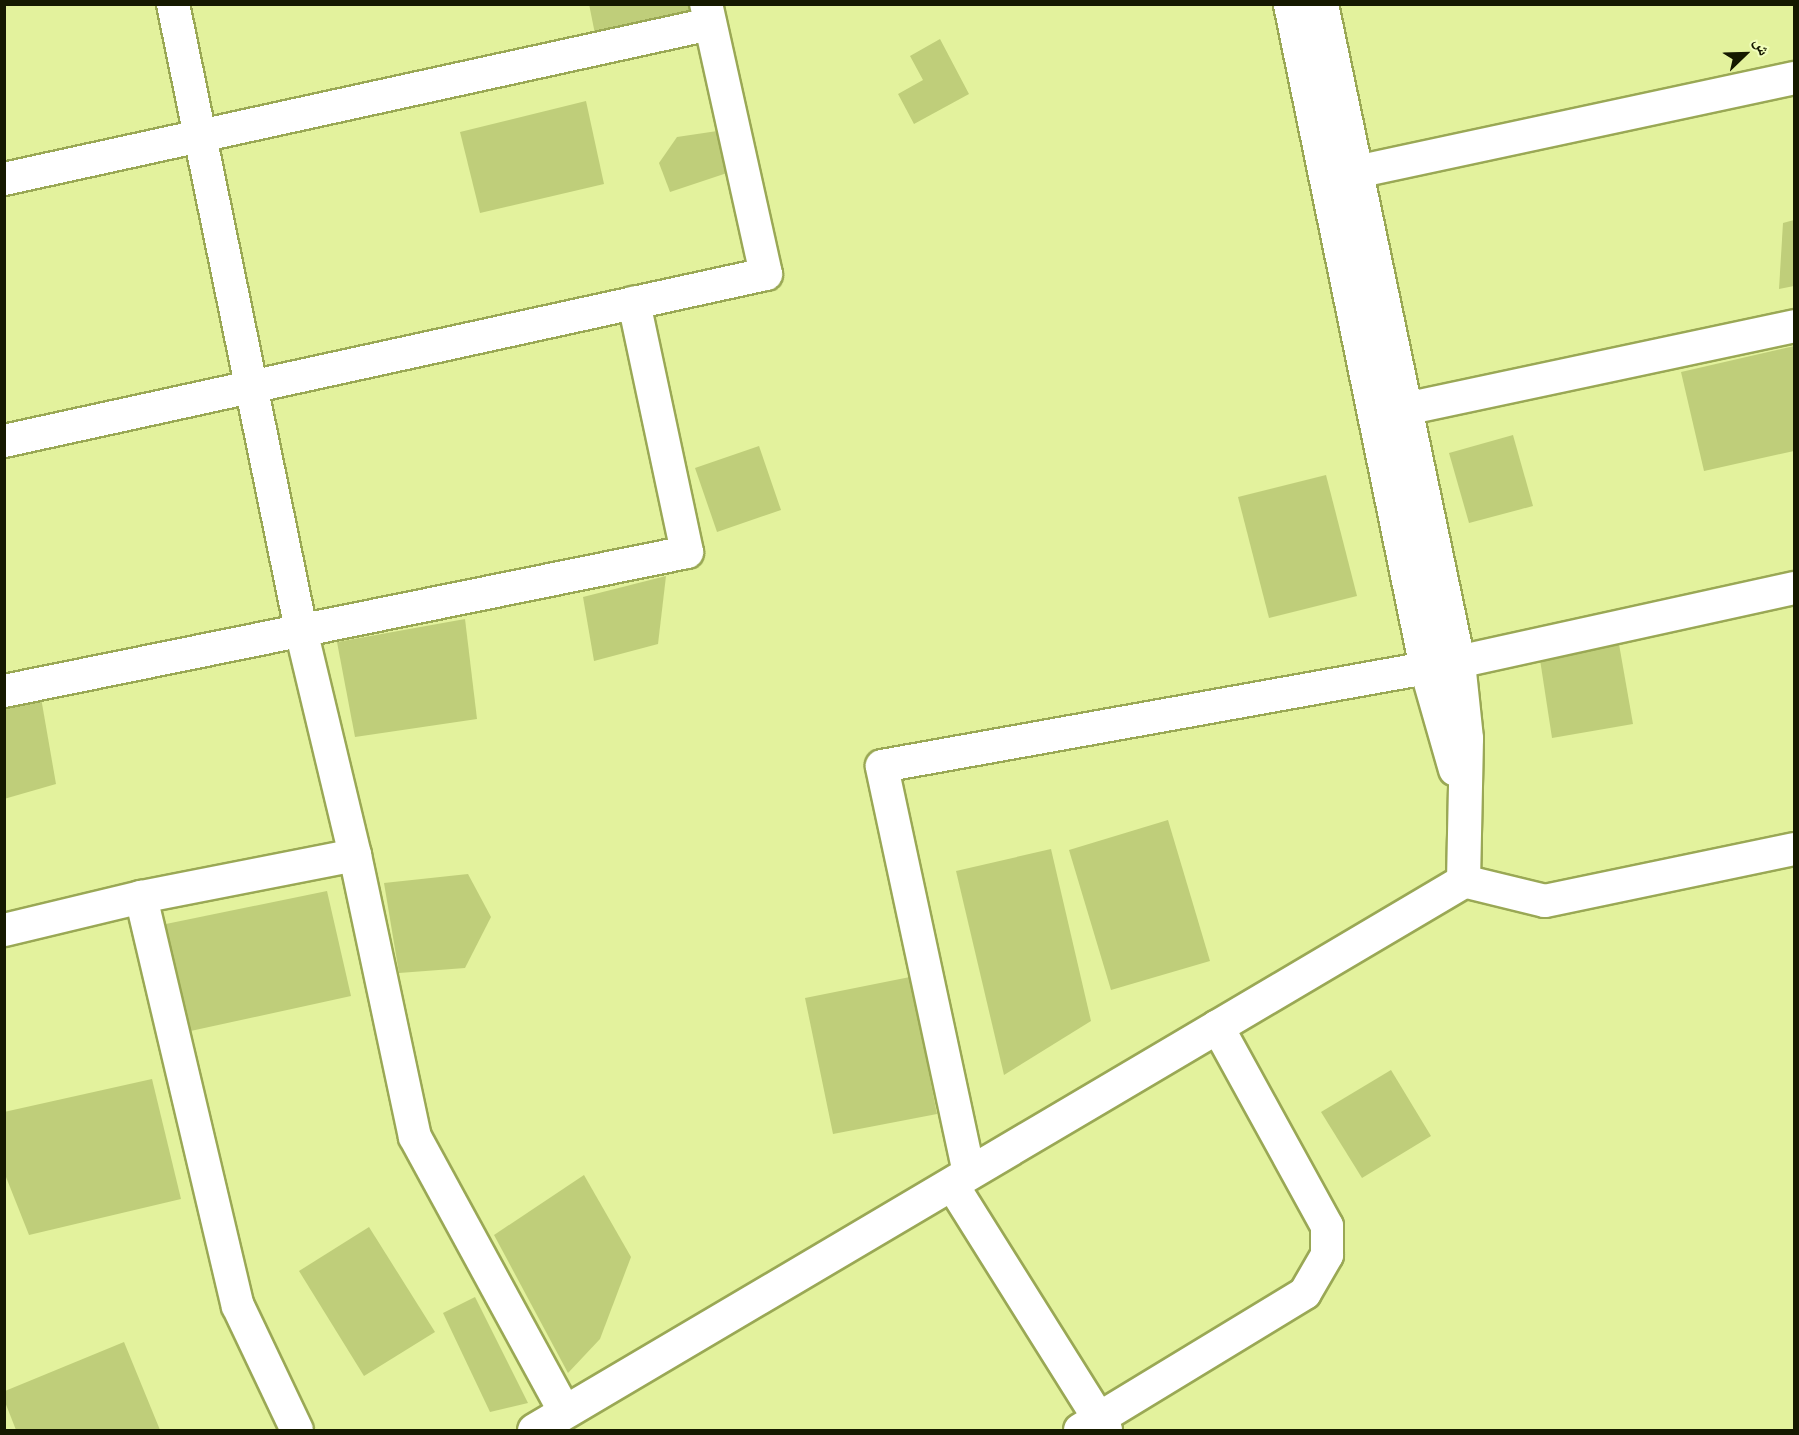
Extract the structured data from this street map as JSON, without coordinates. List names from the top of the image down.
{
  "north": "top right"
}
